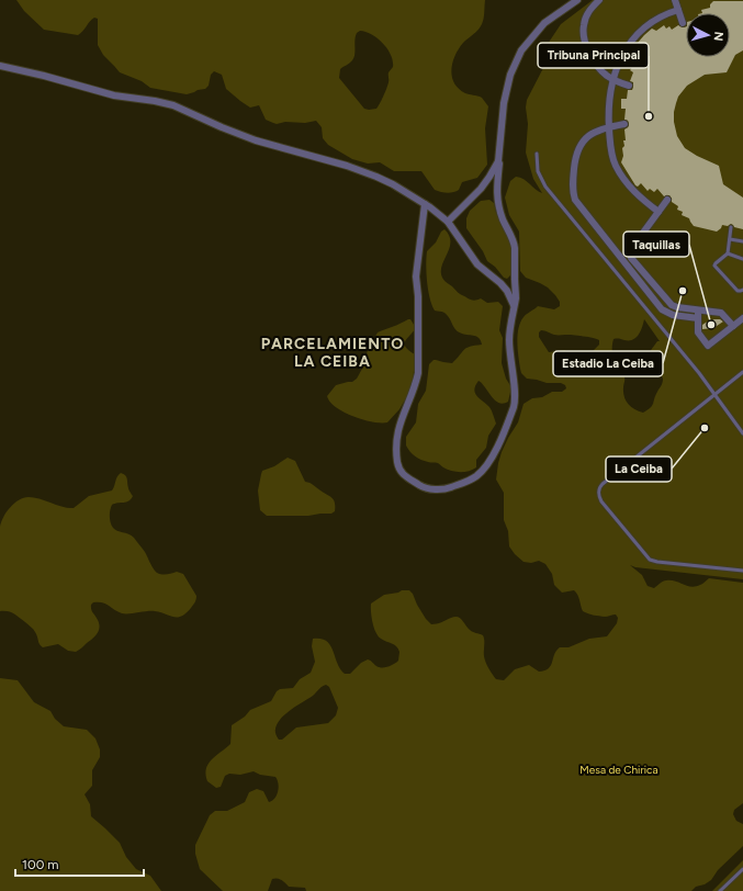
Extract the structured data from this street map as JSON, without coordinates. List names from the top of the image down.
{
  "districts": ["PARCELAMIENTO LA CEIBA"],
  "parks": ["Mesa de Chirica"],
  "places": [
    "Tribuna Principal",
    "Estadio La Ceiba",
    "Taquillas",
    "La Ceiba"
  ],
  "scale_bar": "100 m",
  "north": "right"
}
